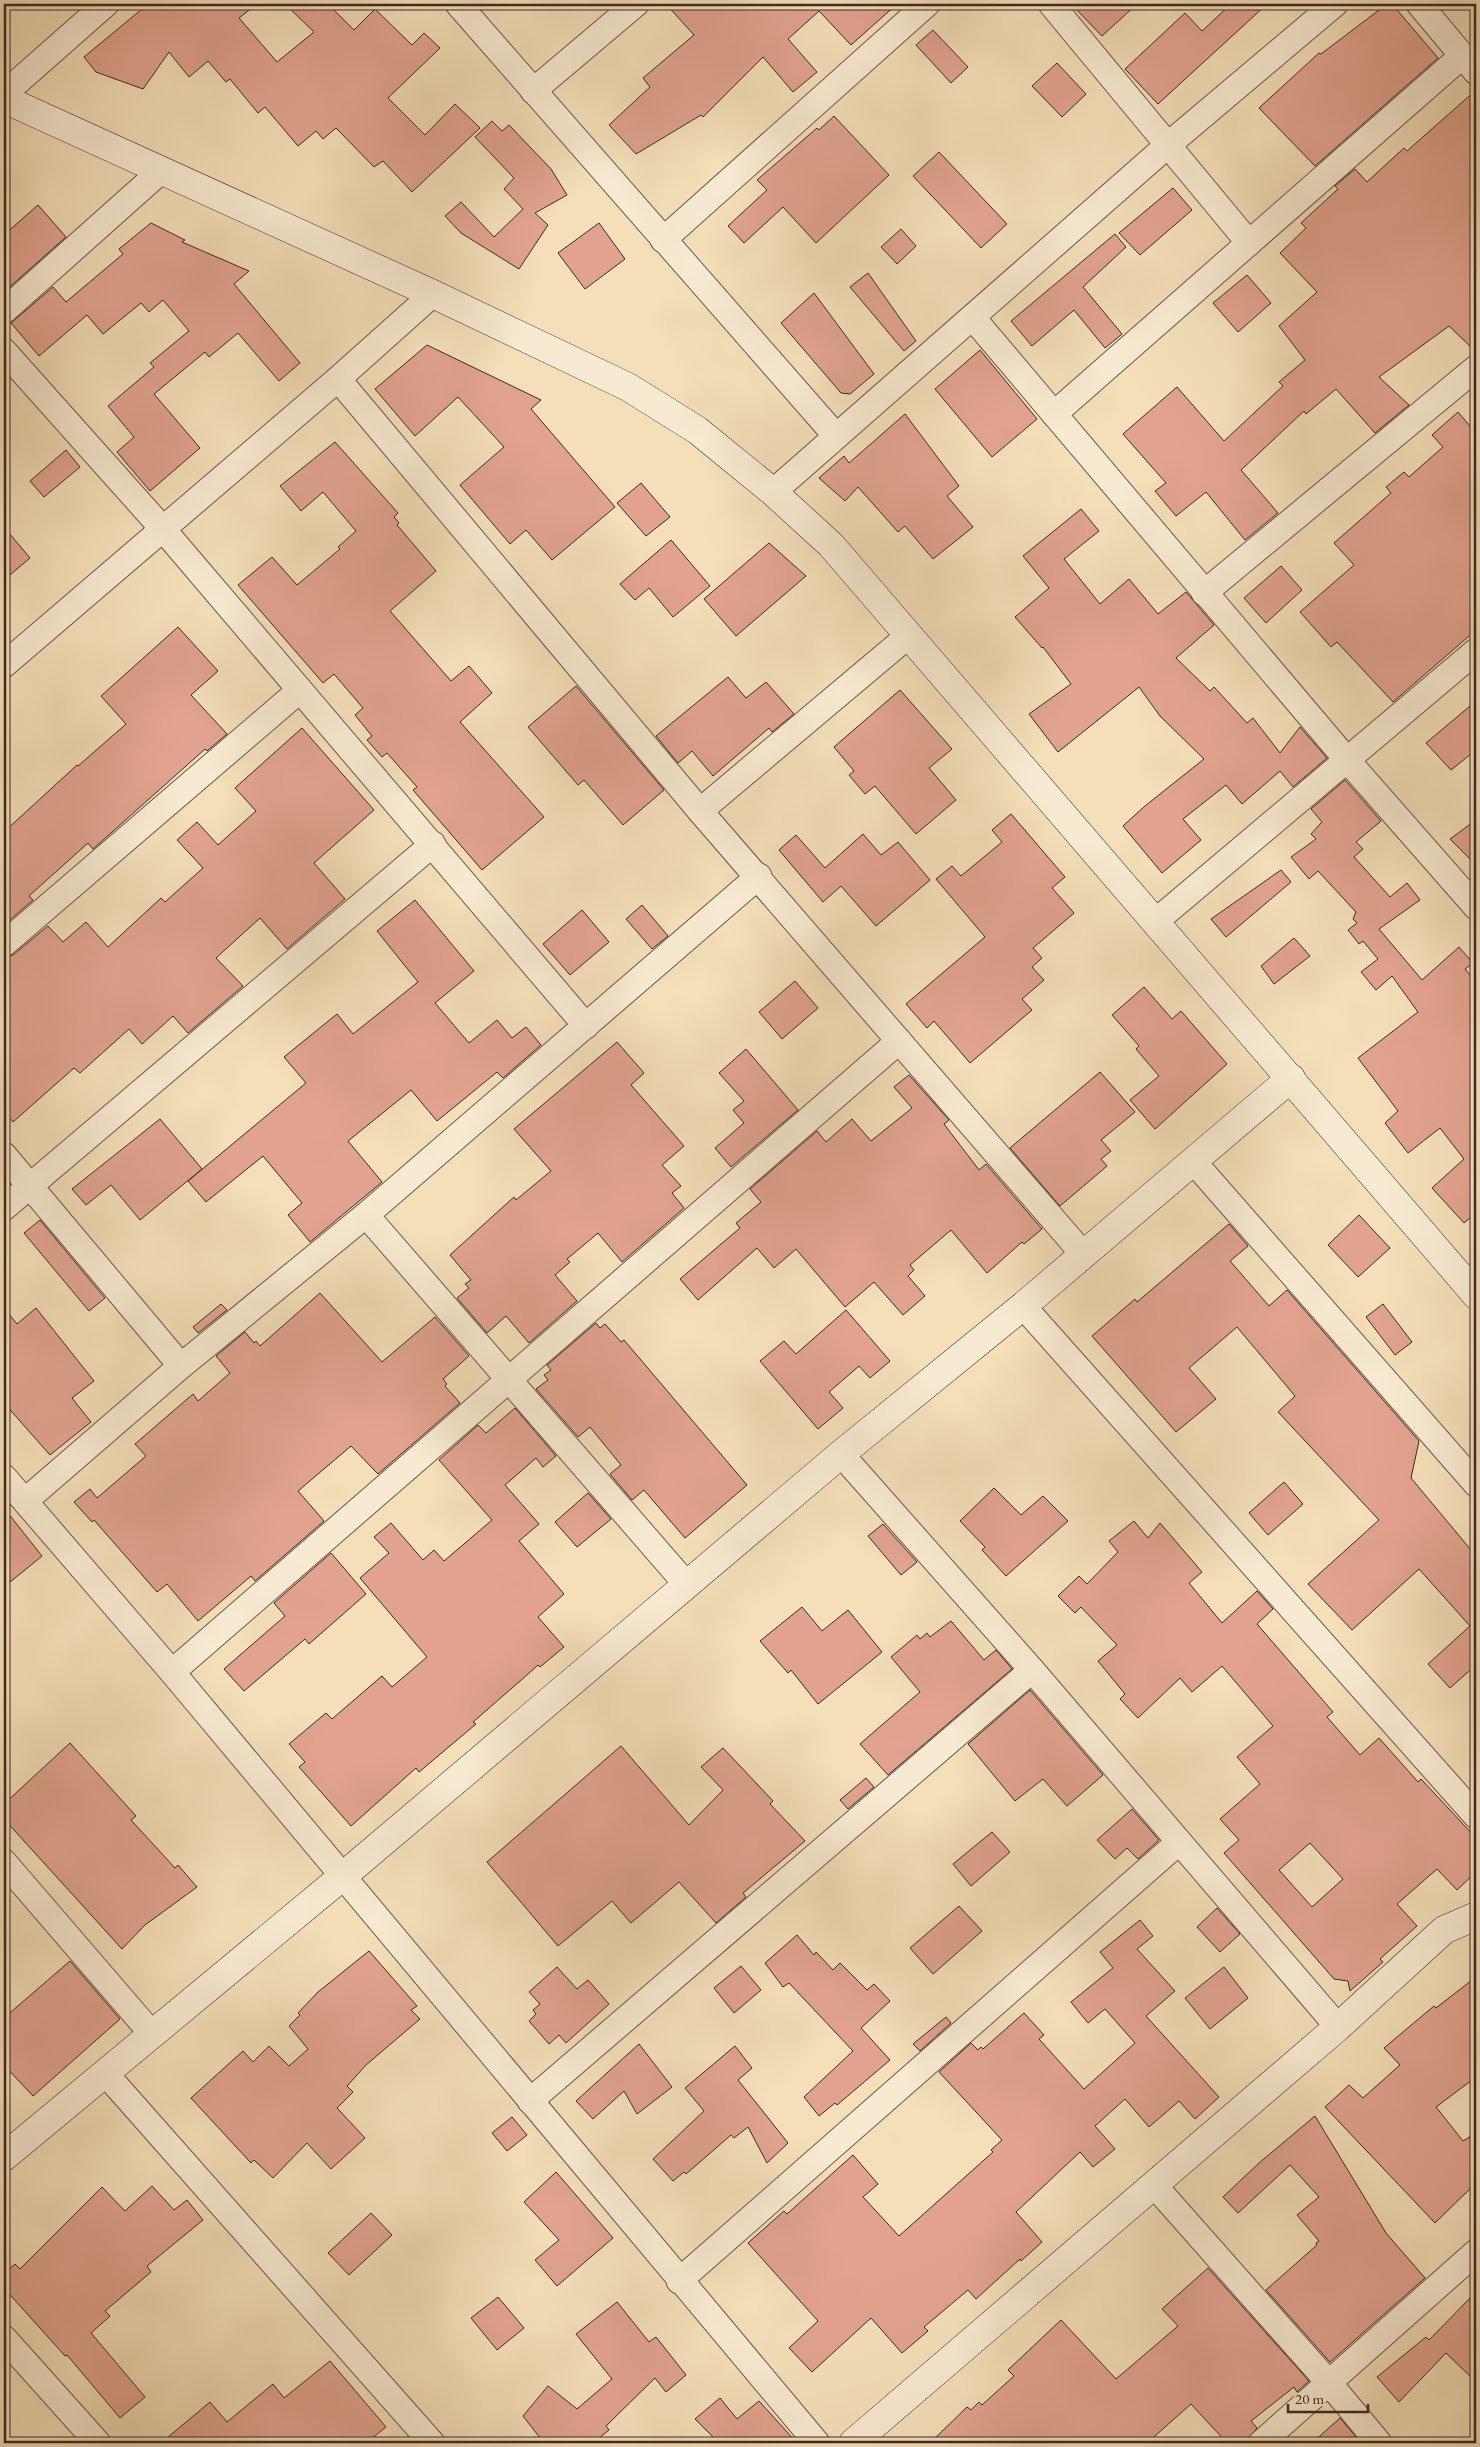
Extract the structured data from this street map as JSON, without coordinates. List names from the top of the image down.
{
  "scale_bar": "20 m"
}
